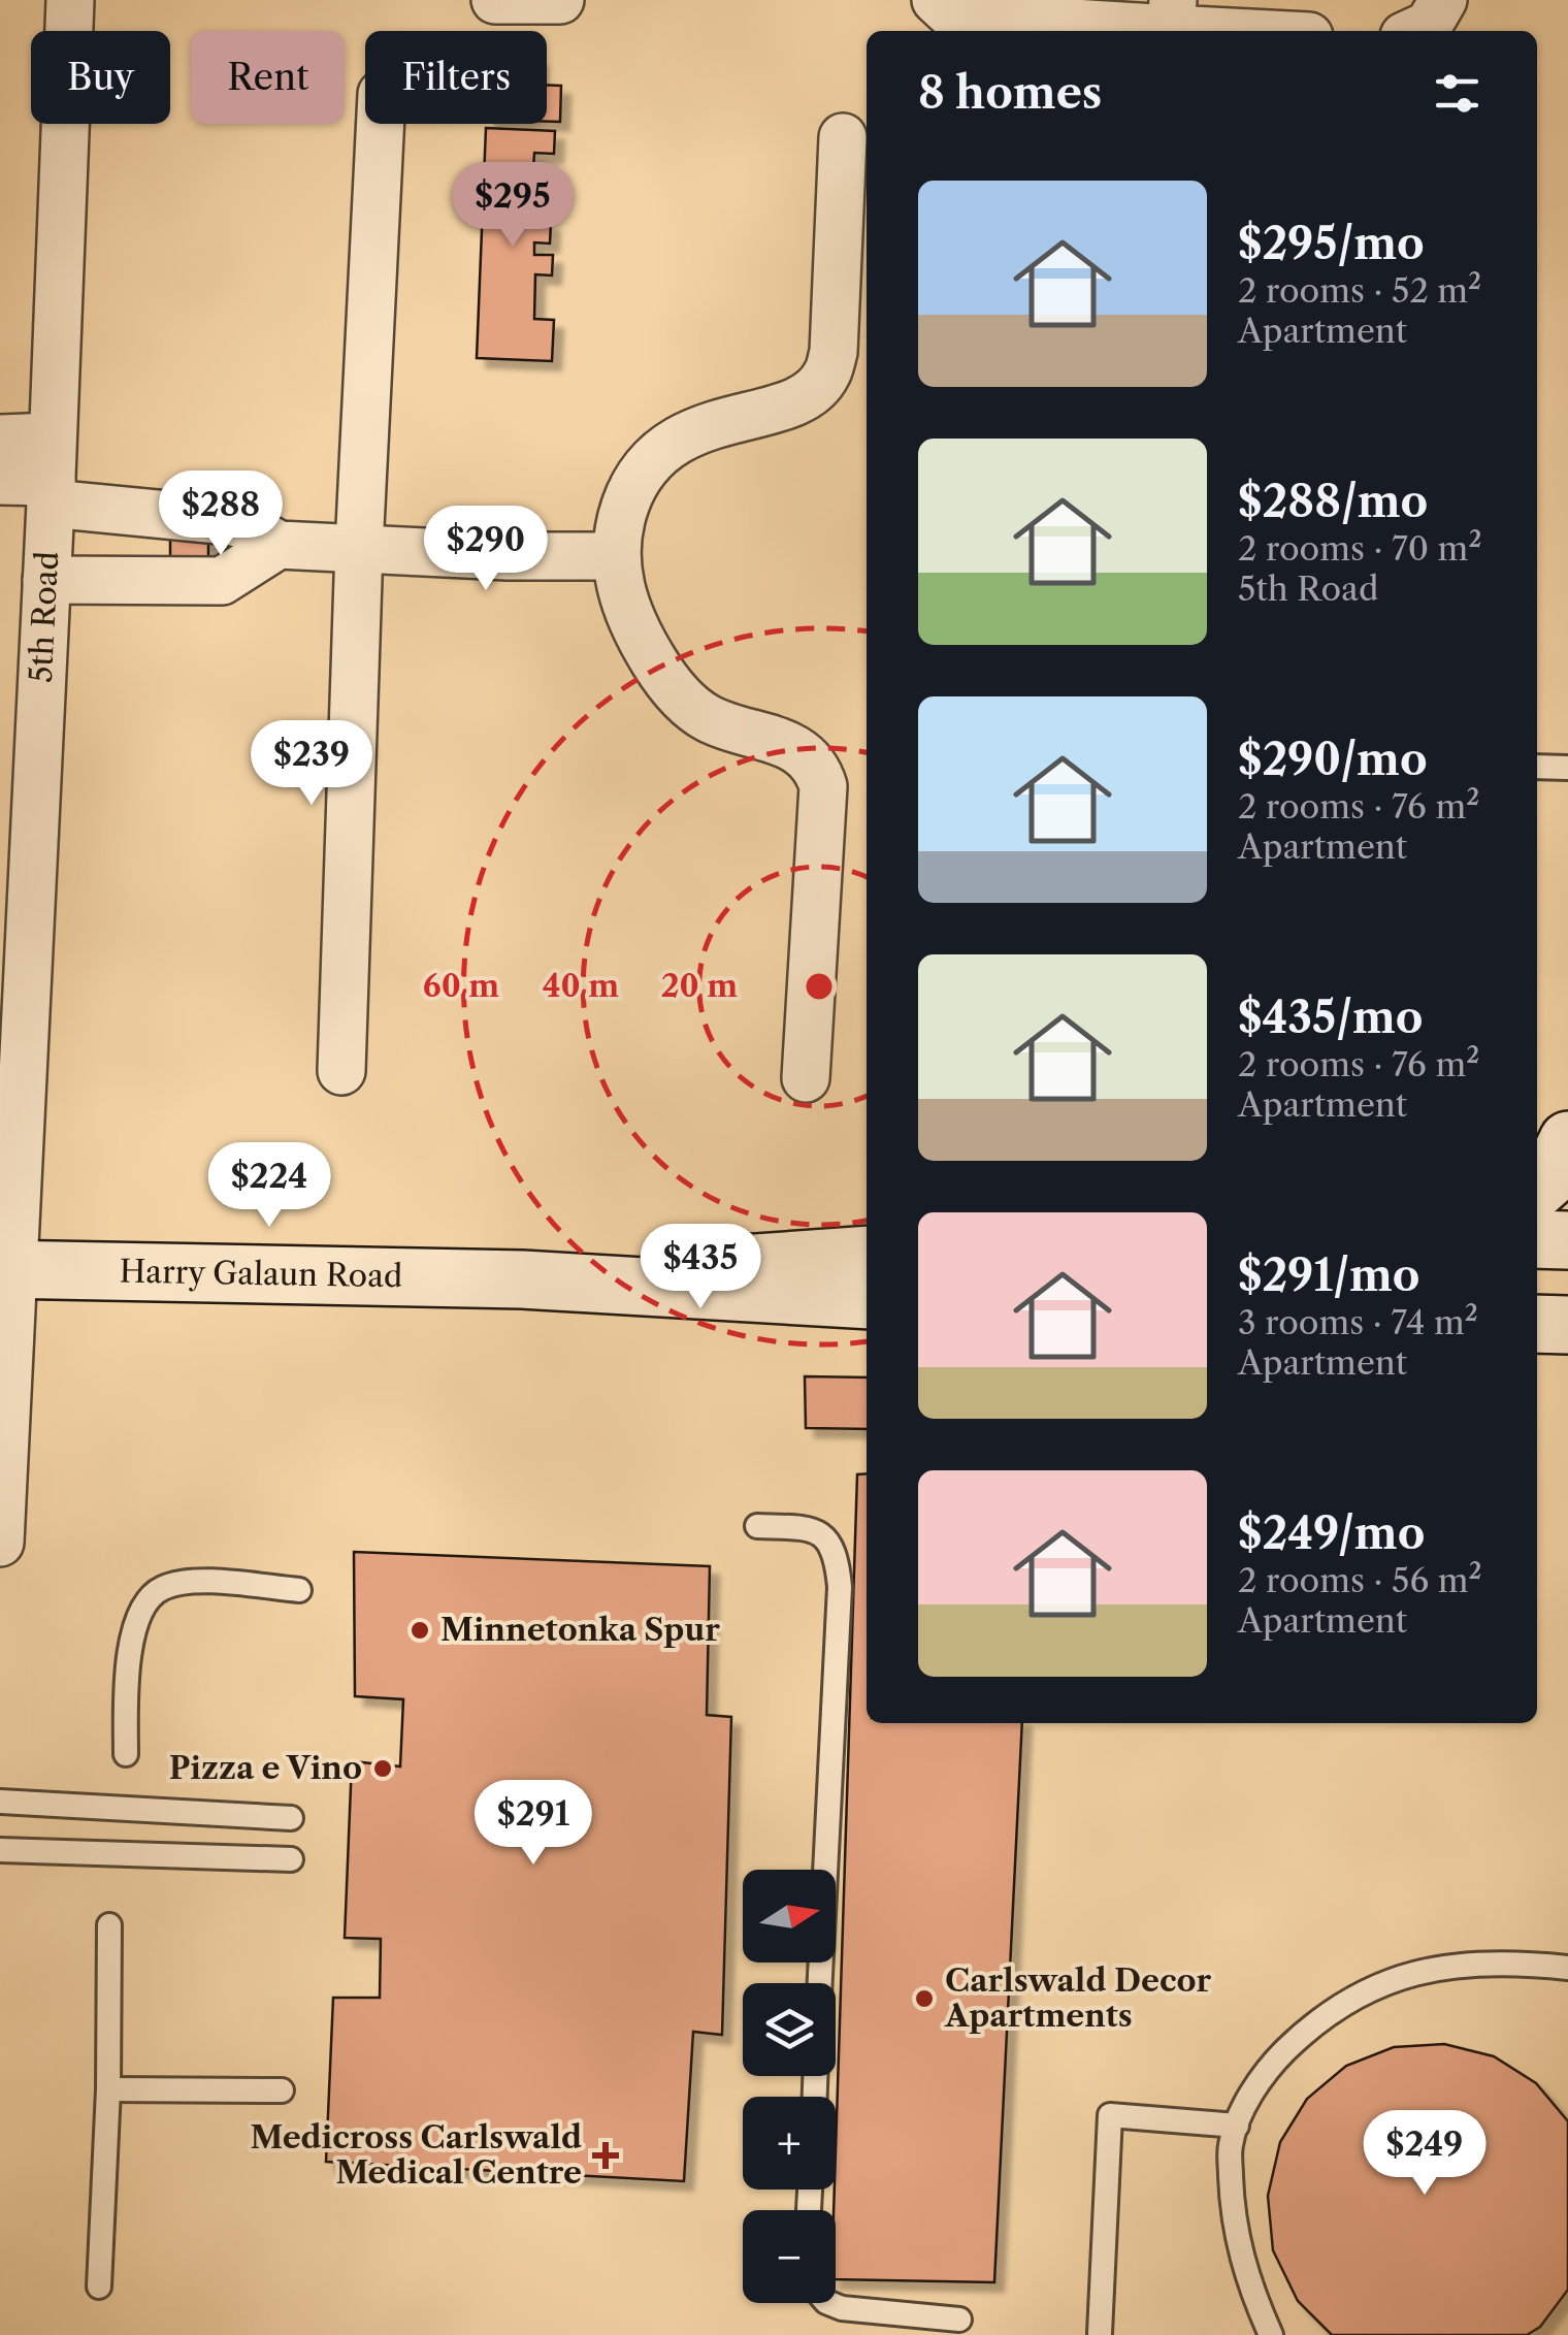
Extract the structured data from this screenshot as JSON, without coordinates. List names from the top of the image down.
{
  "streets": {
    "main road": ["Harry Galaun Road"],
    "street": ["5th Road"]
  },
  "crossings": [
    ["5th Road", "Harry Galaun Road"]
  ],
  "places": {
    "other": ["Minnetonka Spur", "Pizza e Vino", "Carlswald Decor Apartments"],
    "health": ["Medicross Carlswald Medical Centre"]
  },
  "north": "right",
  "page": {
    "chip": ["Buy", "Rent", "Filters"],
    "heading": "8 homes",
    "list": [
      {
        "name": "$295/mo",
        "note": "2 rooms · 52 m² · Apartment"
      },
      {
        "name": "$288/mo",
        "note": "2 rooms · 70 m² · 5th Road"
      },
      {
        "name": "$290/mo",
        "note": "2 rooms · 76 m² · Apartment"
      },
      {
        "name": "$435/mo",
        "note": "2 rooms · 76 m² · Apartment"
      },
      {
        "name": "$291/mo",
        "note": "3 rooms · 74 m² · Apartment"
      },
      {
        "name": "$249/mo",
        "note": "2 rooms · 56 m² · Apartment"
      }
    ],
    "price": [
      "$295",
      "$288",
      "$290",
      "$239",
      "$224",
      "$435",
      "$291",
      "$249"
    ],
    "map_buttons": ["+", "−"]
  },
  "rings": ["60 m", "40 m", "20 m"]
}
